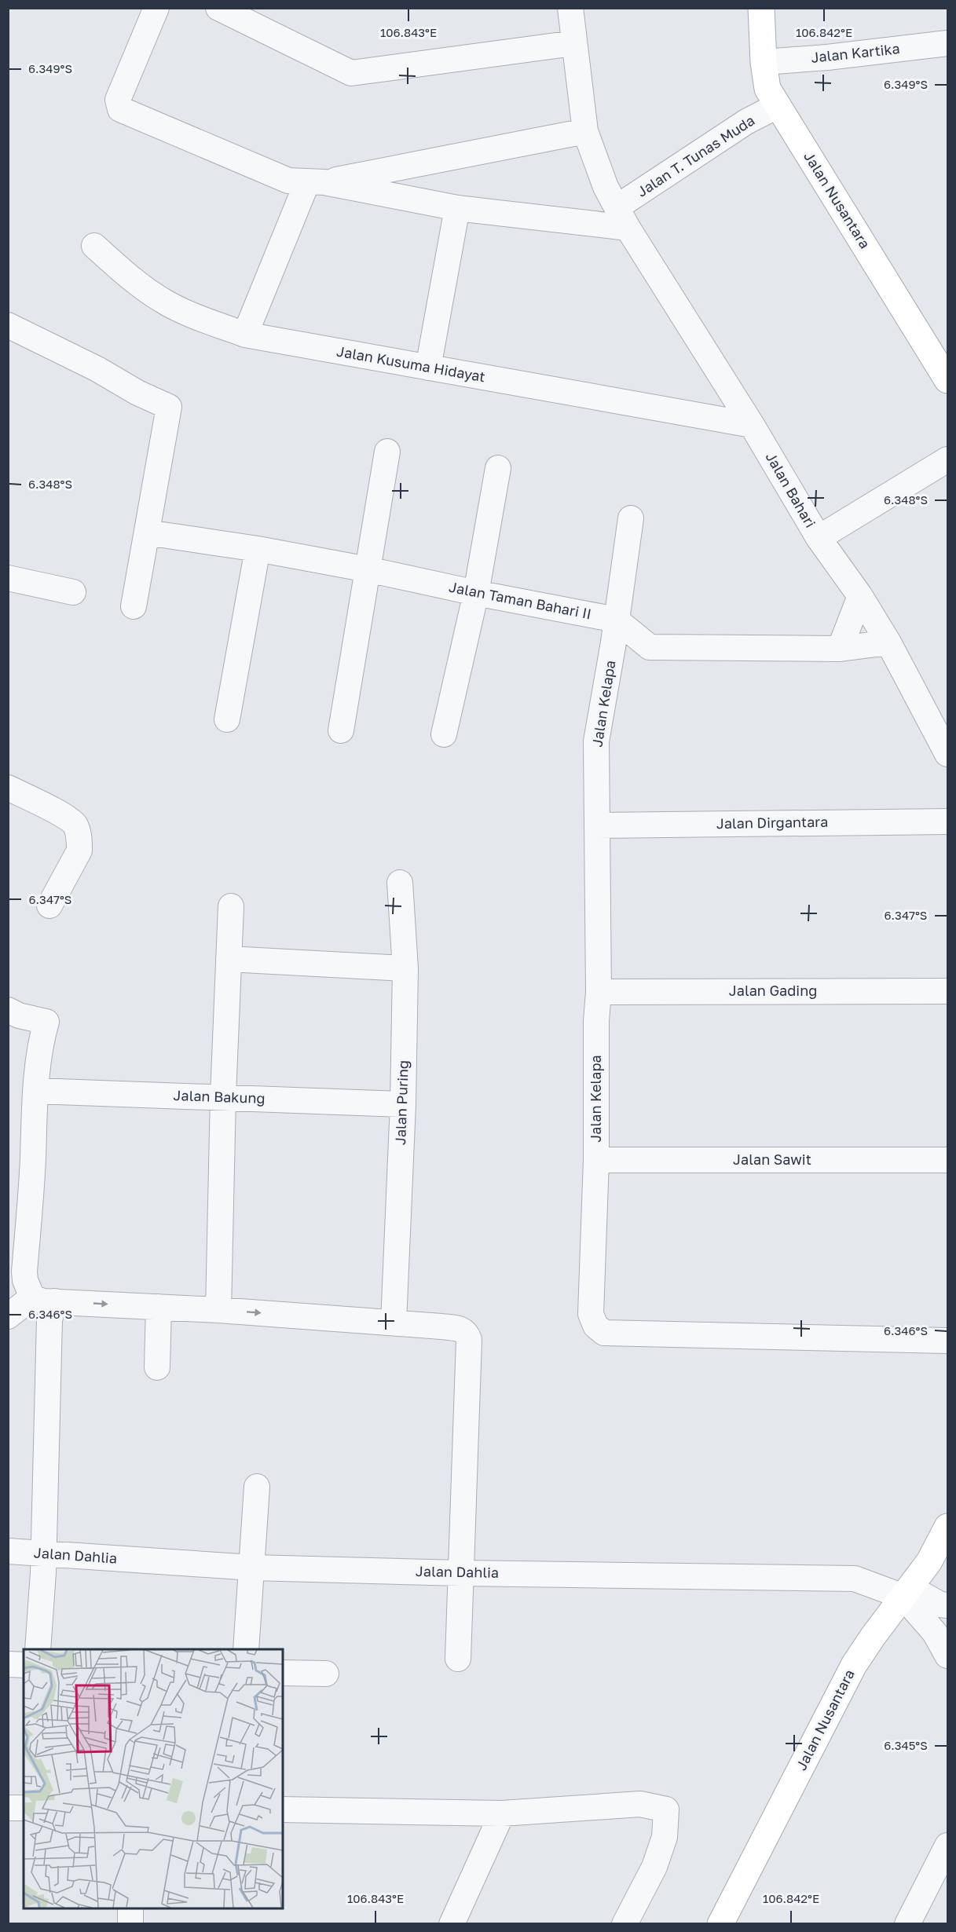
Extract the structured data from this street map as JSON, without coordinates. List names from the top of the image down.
{
  "streets": {
    "main road": ["Jalan Nusantara"],
    "street": [
      "Jalan Kartika",
      "Jalan T. Tunas Muda",
      "Jalan Kusuma Hidayat",
      "Jalan Bahari",
      "Jalan Taman Bahari II",
      "Jalan Kelapa",
      "Jalan Dirgantara",
      "Jalan Gading",
      "Jalan Bakung",
      "Jalan Puring",
      "Jalan Sawit",
      "Jalan Dahlia"
    ]
  },
  "crossings": [
    ["Jalan Kartika", "Jalan Nusantara"],
    ["Jalan T. Tunas Muda", "Jalan Nusantara"],
    ["Jalan T. Tunas Muda", "Jalan Bahari"],
    ["Jalan Nusantara", "Jalan Dahlia"],
    ["Jalan Kusuma Hidayat", "Jalan Bahari"],
    ["Jalan Bahari", "Jalan Taman Bahari II"],
    ["Jalan Taman Bahari II", "Jalan Kelapa"],
    ["Jalan Kelapa", "Jalan Dirgantara"],
    ["Jalan Kelapa", "Jalan Gading"],
    ["Jalan Kelapa", "Jalan Sawit"],
    ["Jalan Bakung", "Jalan Puring"]
  ],
  "coordinates": [
    "106.843°E",
    "106.842°E",
    "6.349°S",
    "6.348°S",
    "6.347°S",
    "6.346°S",
    "6.345°S"
  ]
}
